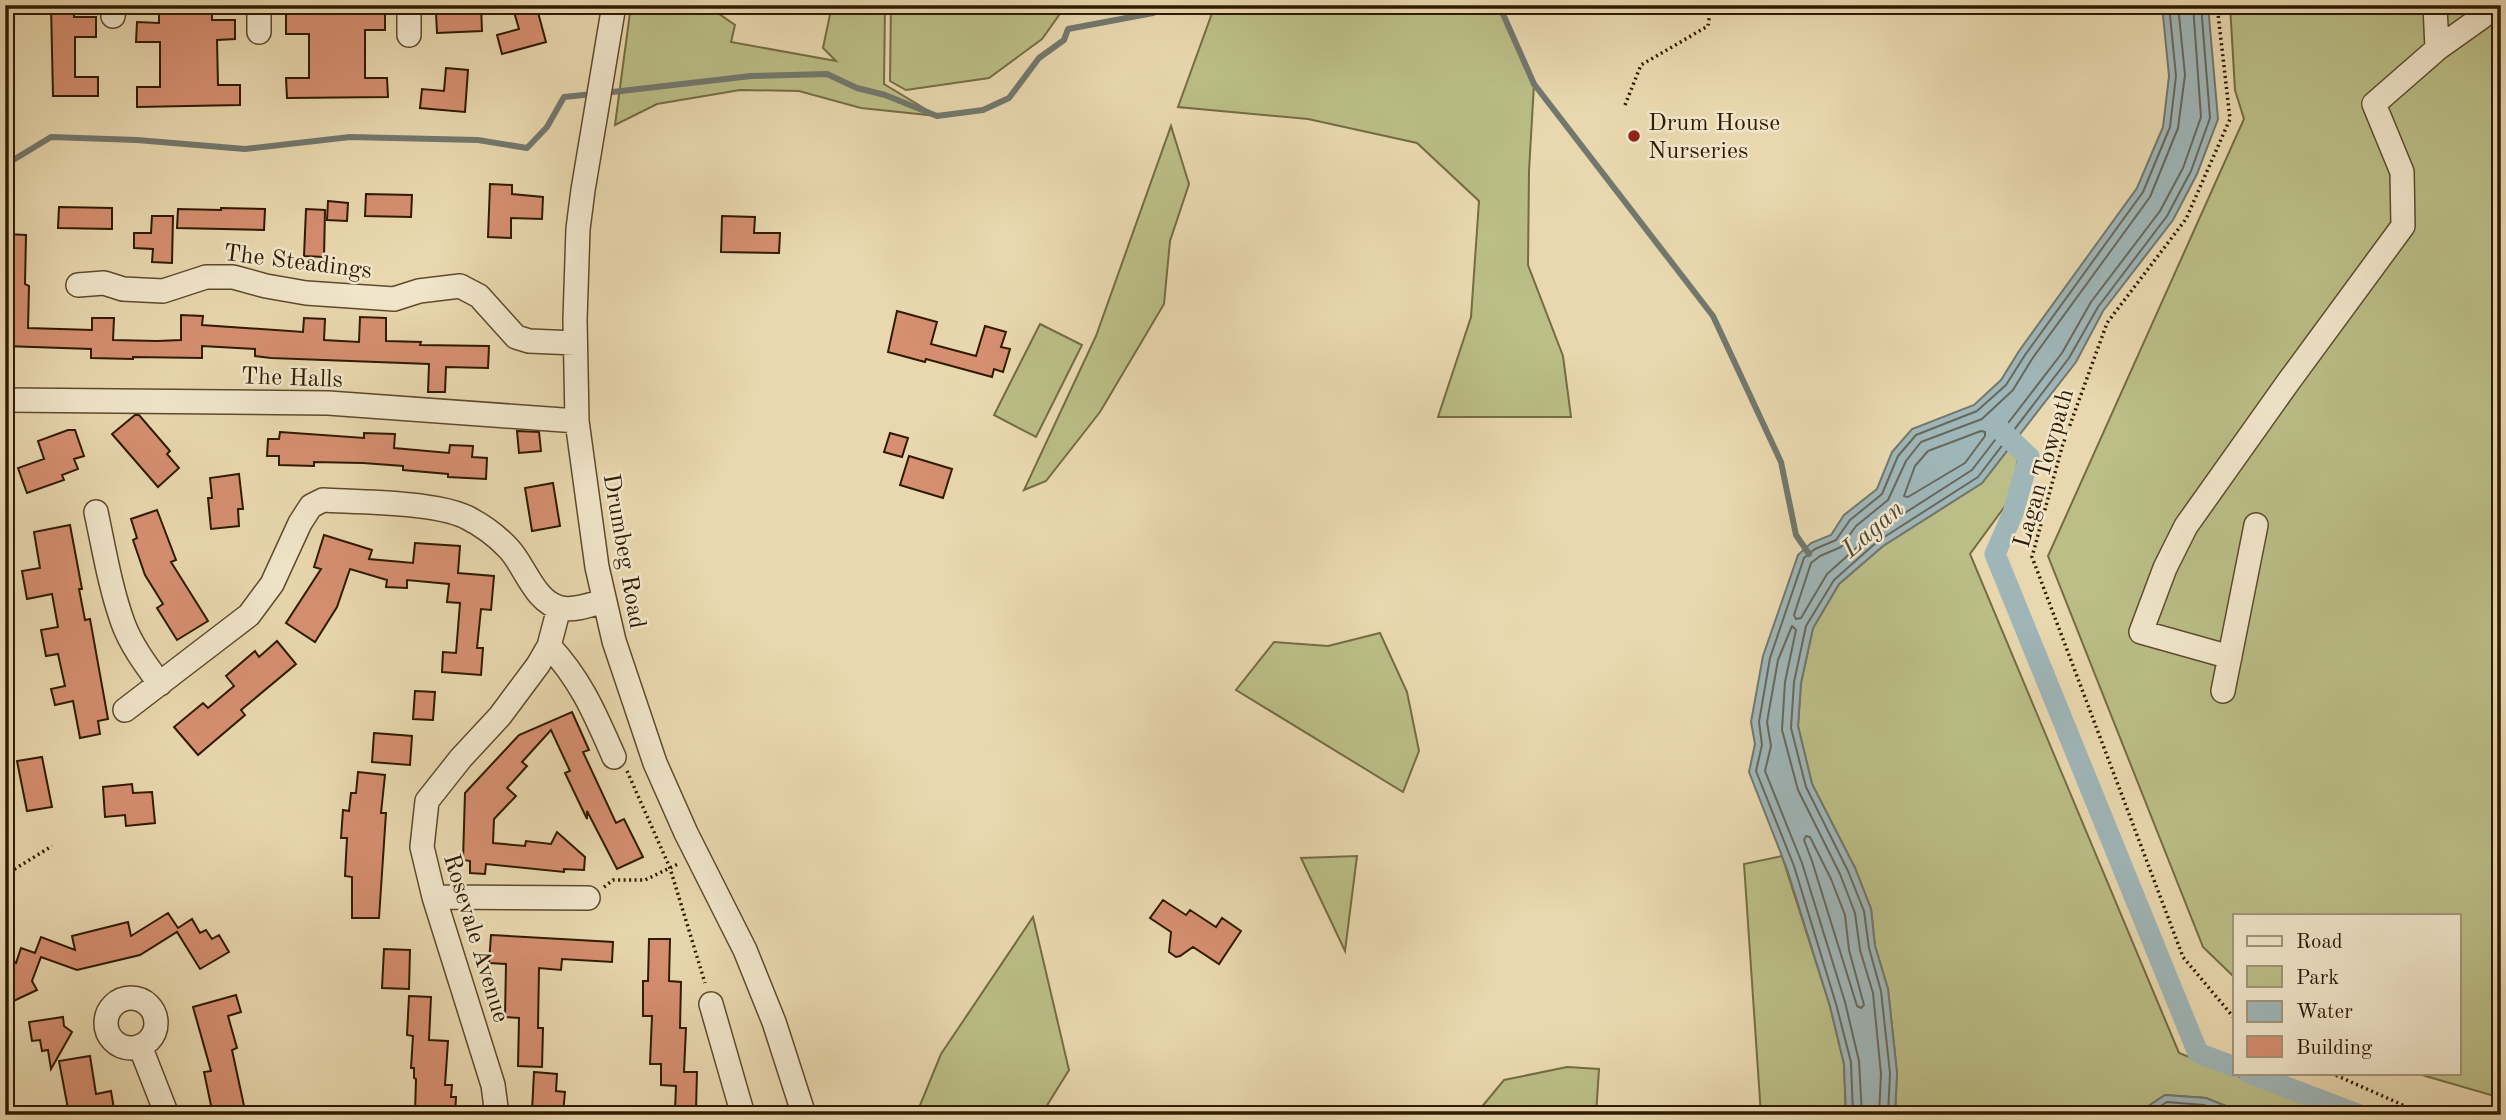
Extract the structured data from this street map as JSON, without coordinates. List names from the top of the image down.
{
  "streets": {
    "street": [
      "The Steadings",
      "The Halls",
      "Drumbeg Road",
      "Rosevale Avenue"
    ],
    "path": ["Lagan Towpath"]
  },
  "crossings": [
    ["The Steadings", "Drumbeg Road"],
    ["The Halls", "Drumbeg Road"]
  ],
  "water": ["Lagan"],
  "places": ["Drum House Nurseries"],
  "legend": [
    "Road",
    "Park",
    "Water",
    "Building"
  ]
}
